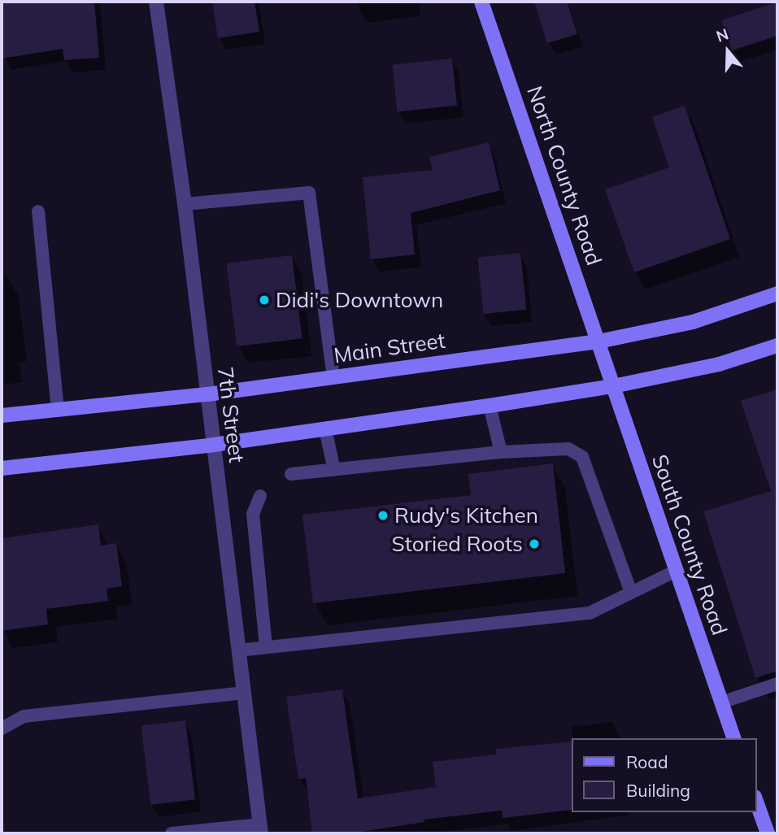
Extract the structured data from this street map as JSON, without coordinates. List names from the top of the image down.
{
  "streets": {
    "main road": ["North County Road", "Main Street", "South County Road"],
    "street": ["7th Street"]
  },
  "crossings": [
    ["North County Road", "Main Street"],
    ["North County Road", "South County Road"],
    ["Main Street", "7th Street"]
  ],
  "places": ["Didi's Downtown", "Rudy's Kitchen", "Storied Roots"],
  "legend": ["Road", "Building"],
  "north": "top"
}
